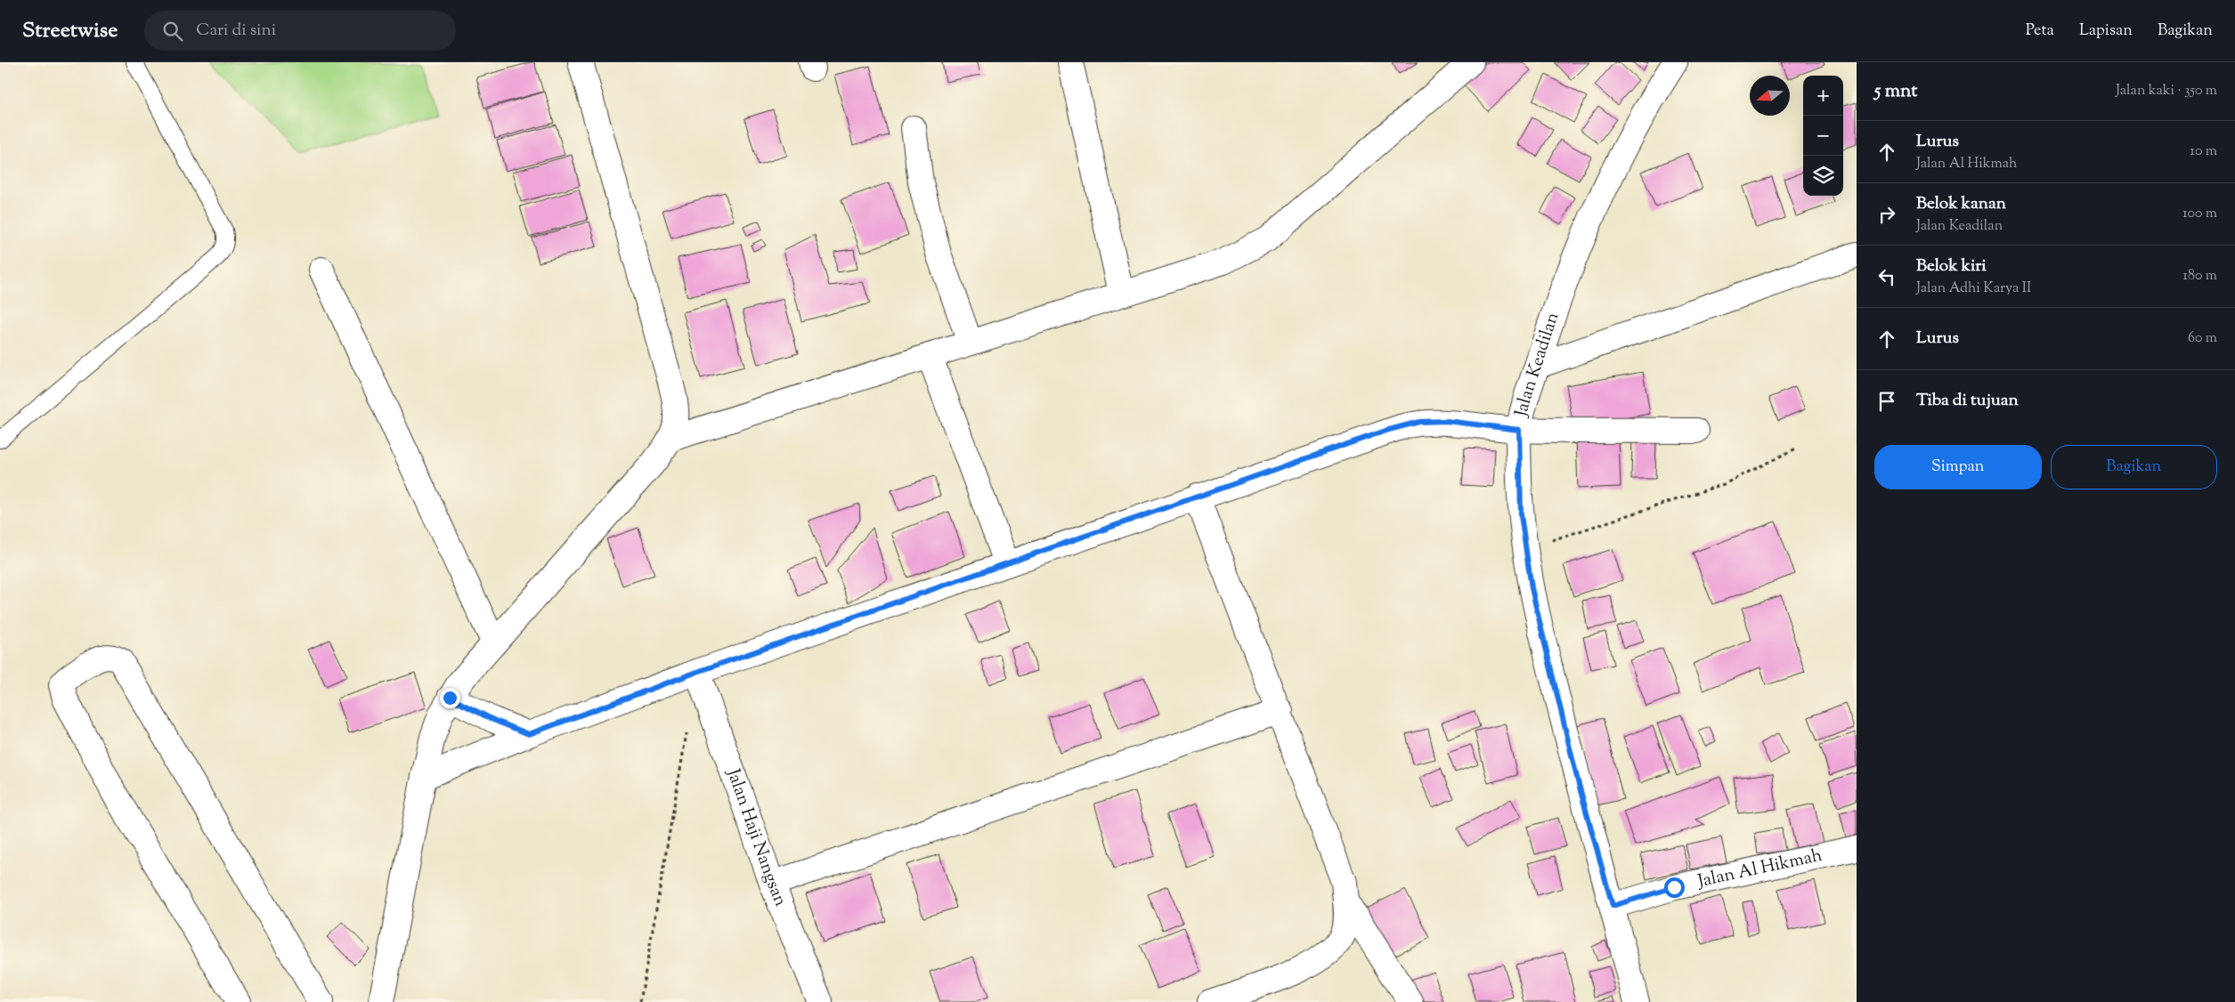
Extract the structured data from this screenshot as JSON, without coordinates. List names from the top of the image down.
{
  "streets": {
    "street": ["Jalan Keadilan", "Jalan Haji Nangsan", "Jalan Al Hikmah"]
  },
  "crossings": [
    ["Jalan Keadilan", "Jalan Al Hikmah"]
  ],
  "north": "left",
  "page": {
    "header": "Streetwise",
    "search": "Cari di sini",
    "nav": ["Peta", "Lapisan", "Bagikan"],
    "heading": ["5 mnt", "Jalan kaki · 350 m"],
    "map_buttons": ["+", "−"],
    "list": [
      ["Lurus", "Jalan Al Hikmah", "10 m"],
      ["Belok kanan", "Jalan Keadilan", "100 m"],
      ["Belok kiri", "Jalan Adhi Karya II", "180 m"],
      ["Lurus", "60 m"],
      "Tiba di tujuan"
    ],
    "buttons": ["Simpan", "Bagikan"]
  }
}
